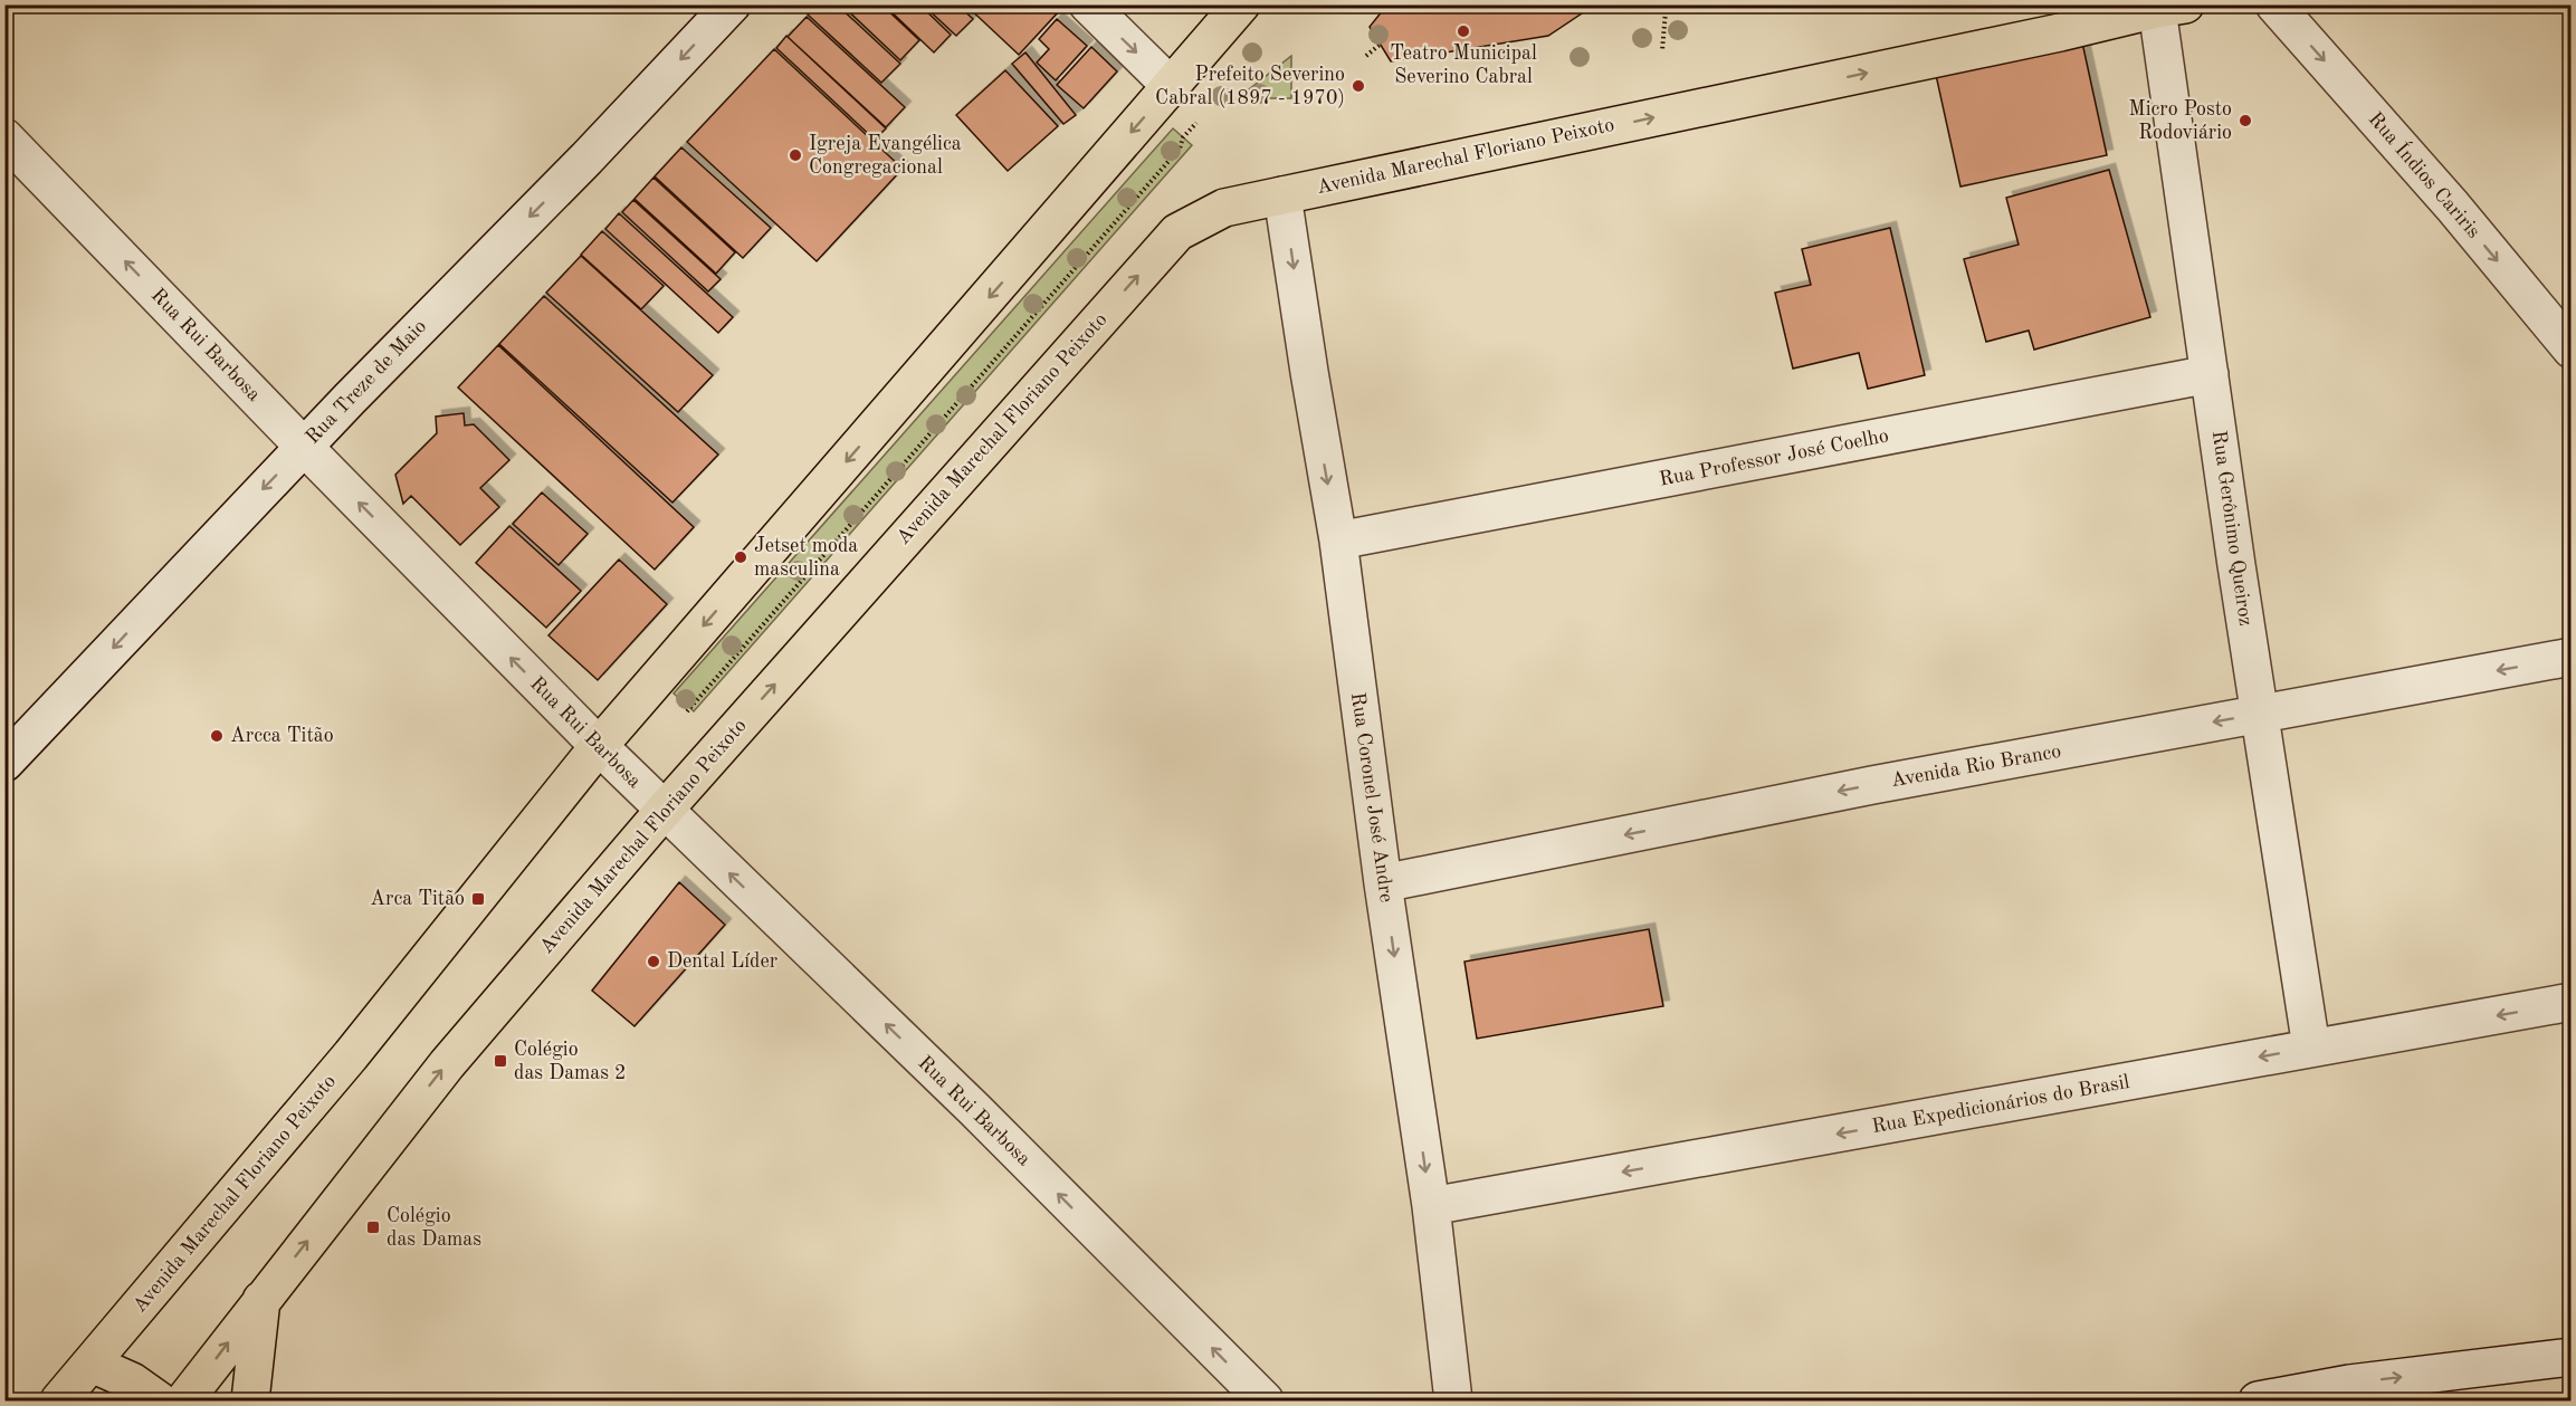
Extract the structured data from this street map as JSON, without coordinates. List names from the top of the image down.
{
  "streets": {
    "main road": ["Avenida Marechal Floriano Peixoto"],
    "street": [
      "Rua Índios Cariris",
      "Rua Rui Barbosa",
      "Rua Treze de Maio",
      "Rua Professor José Coelho",
      "Rua Gerônimo Queiroz",
      "Avenida Rio Branco",
      "Rua Coronel José Andre",
      "Rua Expedicionários do Brasil"
    ]
  },
  "crossings": [
    ["Avenida Marechal Floriano Peixoto", "Rua Rui Barbosa"],
    ["Avenida Marechal Floriano Peixoto", "Rua Gerônimo Queiroz"],
    ["Avenida Marechal Floriano Peixoto", "Rua Coronel José Andre"],
    ["Rua Rui Barbosa", "Rua Treze de Maio"],
    ["Rua Professor José Coelho", "Rua Gerônimo Queiroz"],
    ["Rua Professor José Coelho", "Rua Coronel José Andre"],
    ["Rua Gerônimo Queiroz", "Avenida Rio Branco"],
    ["Rua Gerônimo Queiroz", "Rua Expedicionários do Brasil"],
    ["Avenida Rio Branco", "Rua Coronel José Andre"],
    ["Rua Coronel José Andre", "Rua Expedicionários do Brasil"]
  ],
  "one_way": [
    "Rua Índios Cariris",
    "Rua Rui Barbosa",
    "Rua Treze de Maio",
    "Avenida Rio Branco",
    "Rua Coronel José Andre",
    "Rua Expedicionários do Brasil"
  ],
  "places": {
    "other": [
      "Teatro Municipal Severino Cabral",
      "Prefeito Severino Cabral (1897 - 1970)",
      "Micro Posto Rodoviário",
      "Igreja Evangélica Congregacional",
      "Jetset moda masculina",
      "Arcca Titão",
      "Dental Líder"
    ],
    "transit": ["Arca Titão", "Colégio das Damas 2", "Colégio das Damas"]
  }
}
